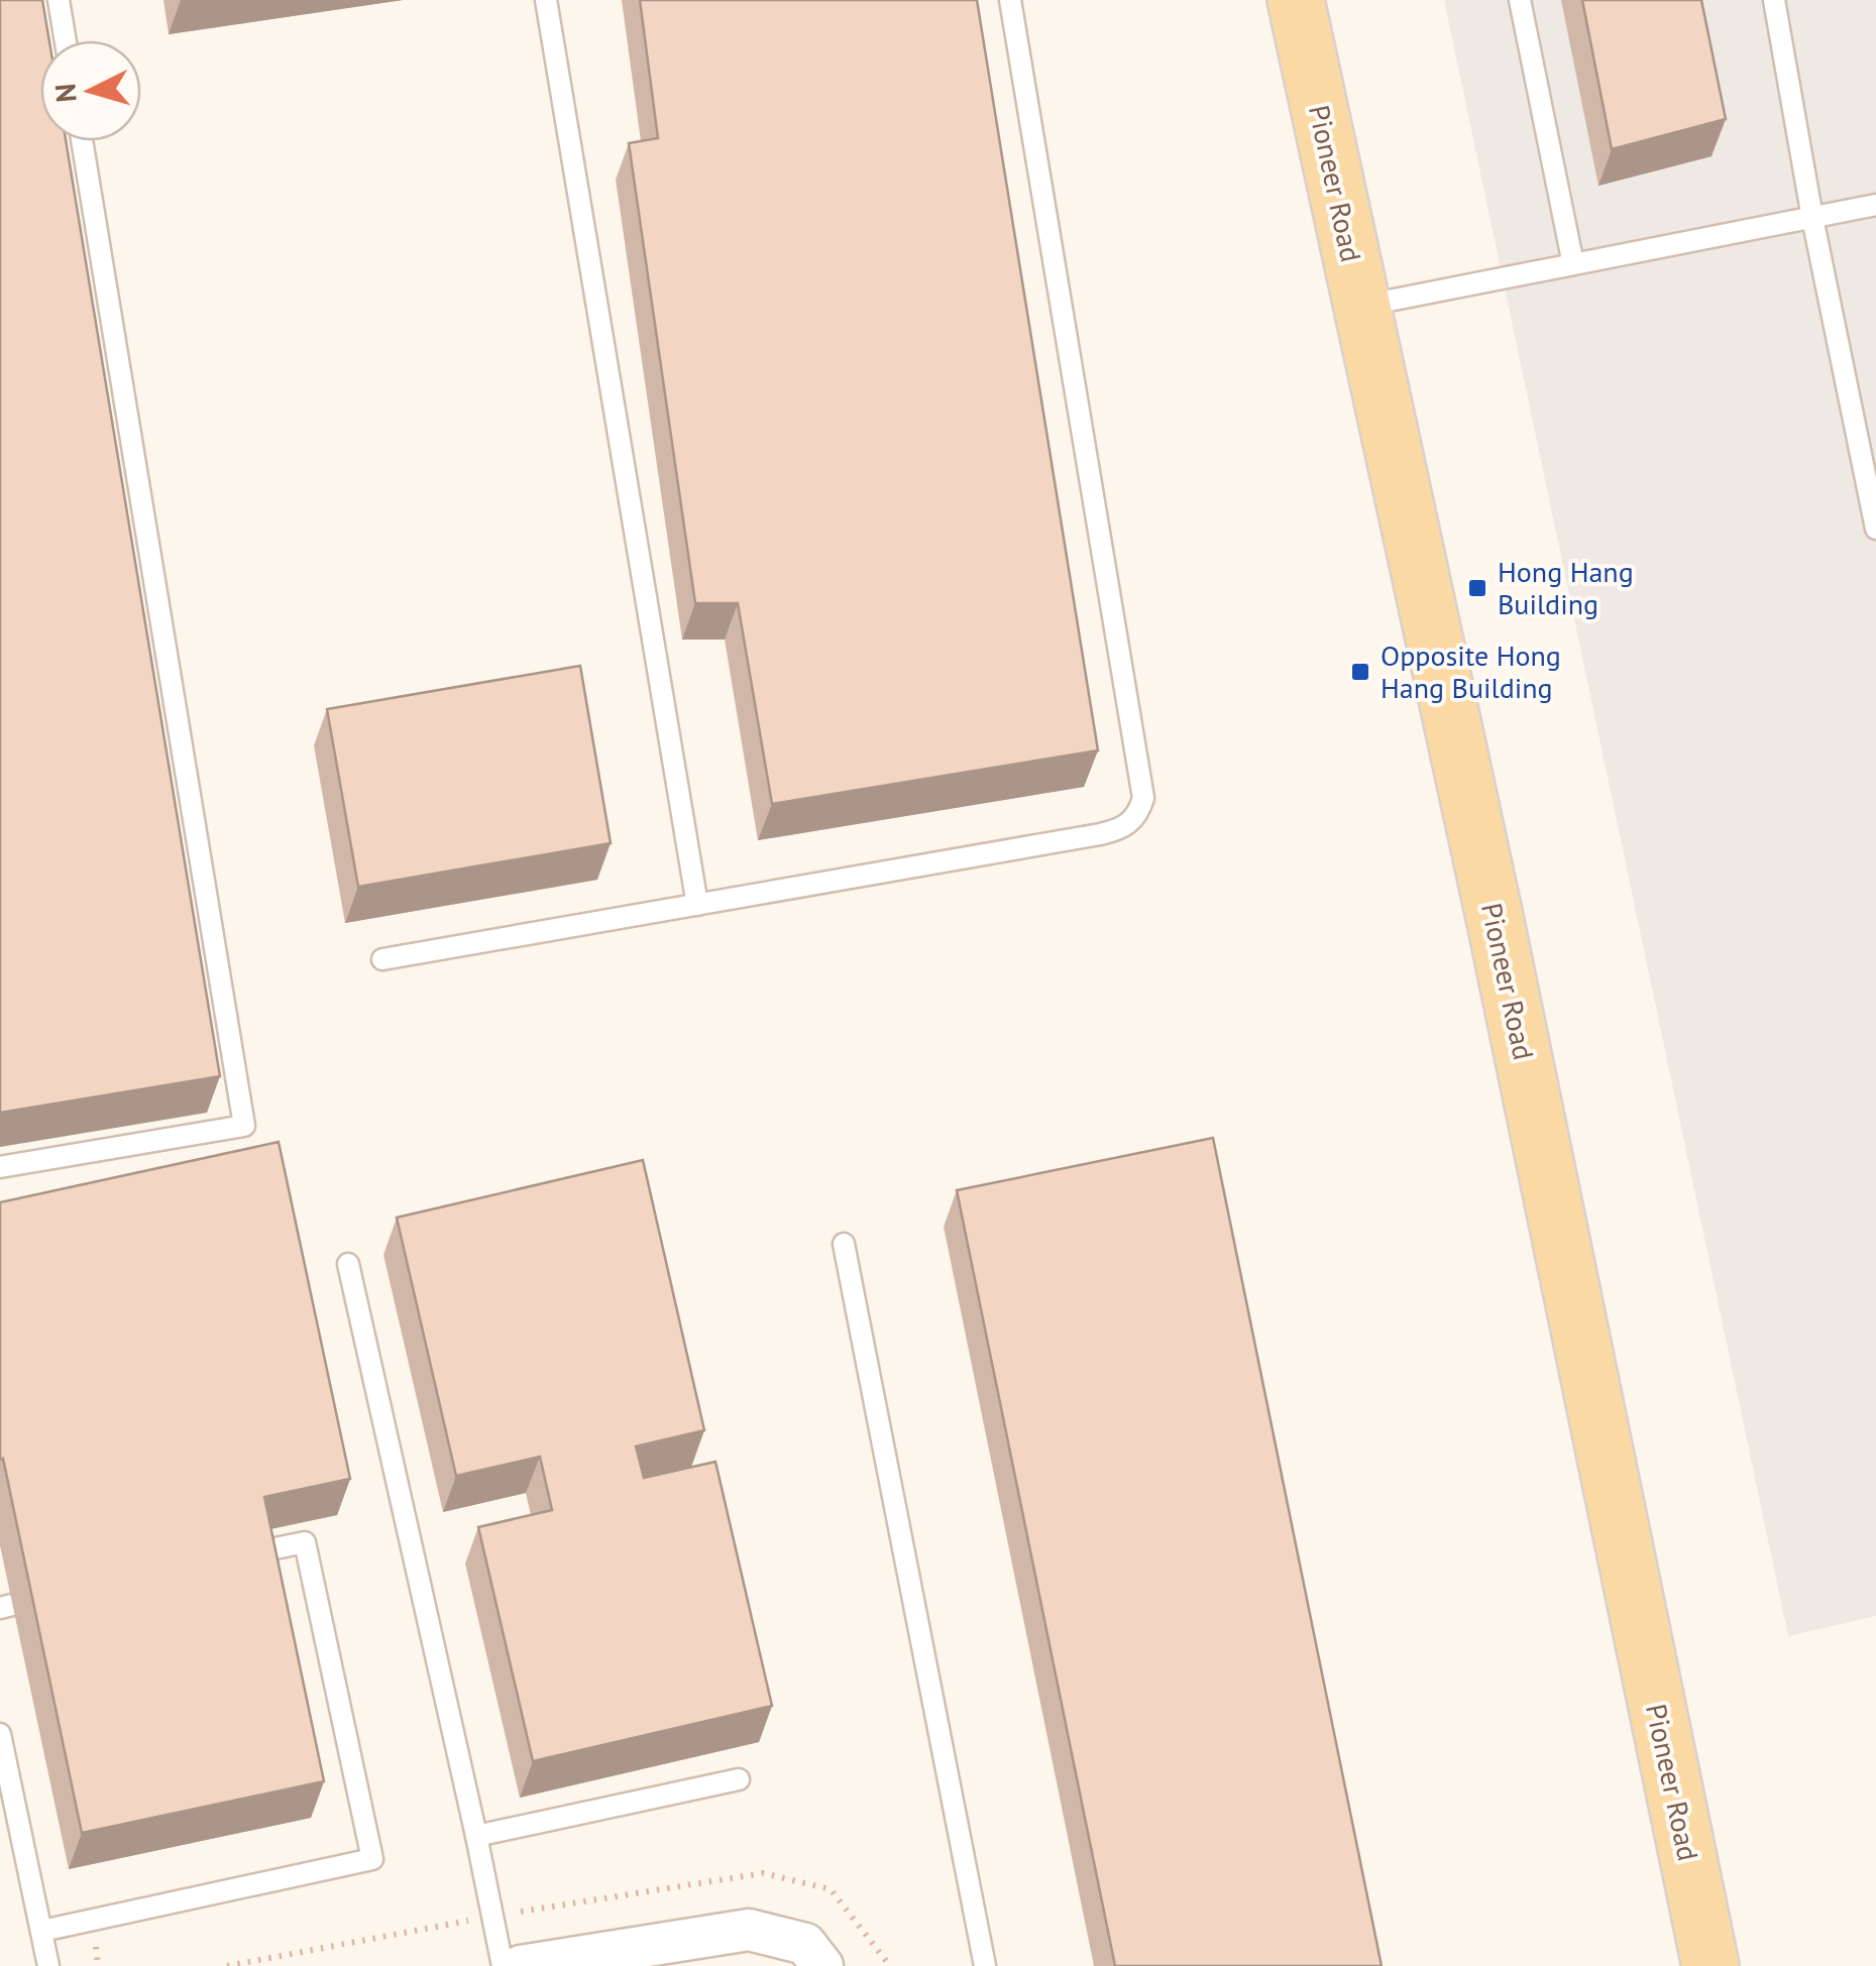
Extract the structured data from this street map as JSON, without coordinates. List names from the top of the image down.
{
  "streets": {
    "main road": ["Pioneer Road"]
  },
  "places": {
    "transit": ["Hong Hang Building", "Opposite Hong Hang Building"]
  },
  "north": "left"
}
